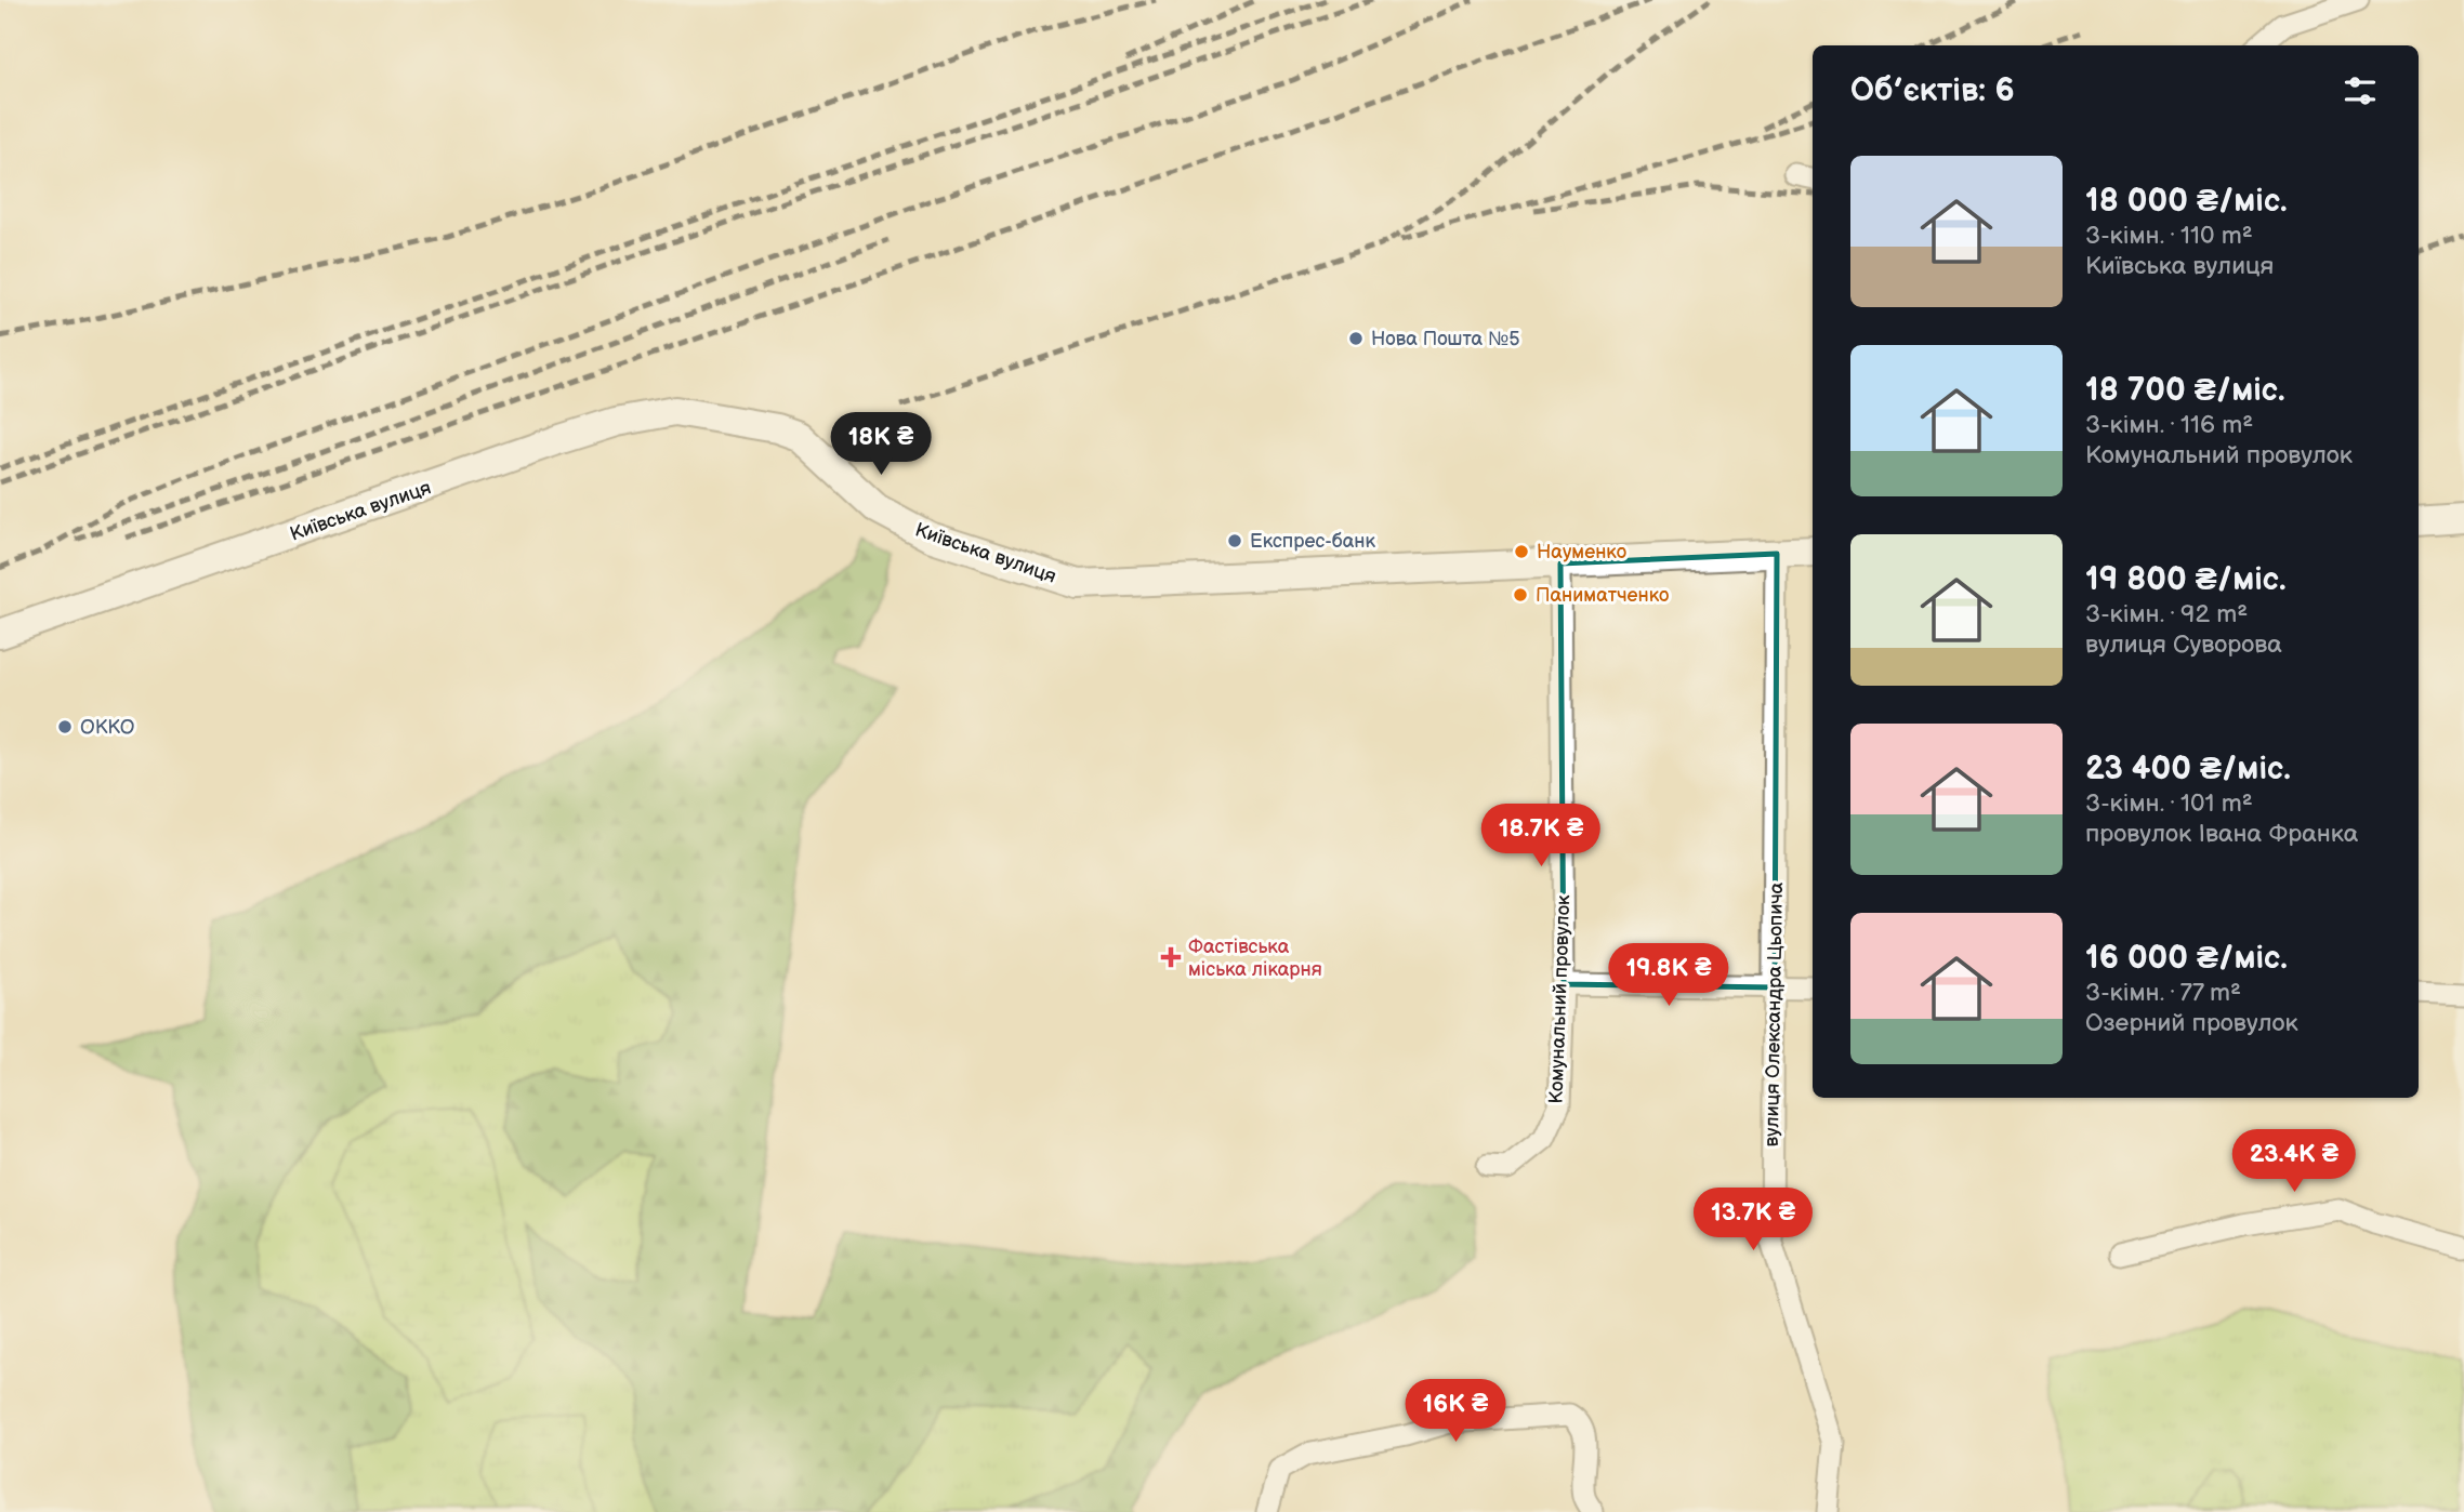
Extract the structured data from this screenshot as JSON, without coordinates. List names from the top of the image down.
{
  "streets": {
    "main road": ["Київська вулиця"],
    "street": ["Комунальний провулок", "вулиця Олександра Цьопича"]
  },
  "crossings": [
    ["Київська вулиця", "Комунальний провулок"],
    ["Київська вулиця", "вулиця Олександра Цьопича"]
  ],
  "places": {
    "other": [
      "Нова Пошта №5",
      "Експрес-банк",
      "Науменко",
      "Паниматченко",
      "OKKO"
    ],
    "health": ["Фастівська міська лікарня"]
  },
  "page": {
    "heading": "Об’єктів: 6",
    "list": [
      {
        "name": "18 000 ₴/міс.",
        "note": "3-кімн. · 110 m² · Київська вулиця"
      },
      {
        "name": "18 700 ₴/міс.",
        "note": "3-кімн. · 116 m² · Комунальний провулок"
      },
      {
        "name": "19 800 ₴/міс.",
        "note": "3-кімн. · 92 m² · вулиця Суворова"
      },
      {
        "name": "23 400 ₴/міс.",
        "note": "3-кімн. · 101 m² · провулок Івана Франка"
      },
      {
        "name": "16 000 ₴/міс.",
        "note": "3-кімн. · 77 m² · Озерний провулок"
      }
    ],
    "price": [
      "18K ₴",
      "18.7K ₴",
      "19.8K ₴",
      "23.4K ₴",
      "13.7K ₴",
      "16K ₴"
    ]
  }
}
